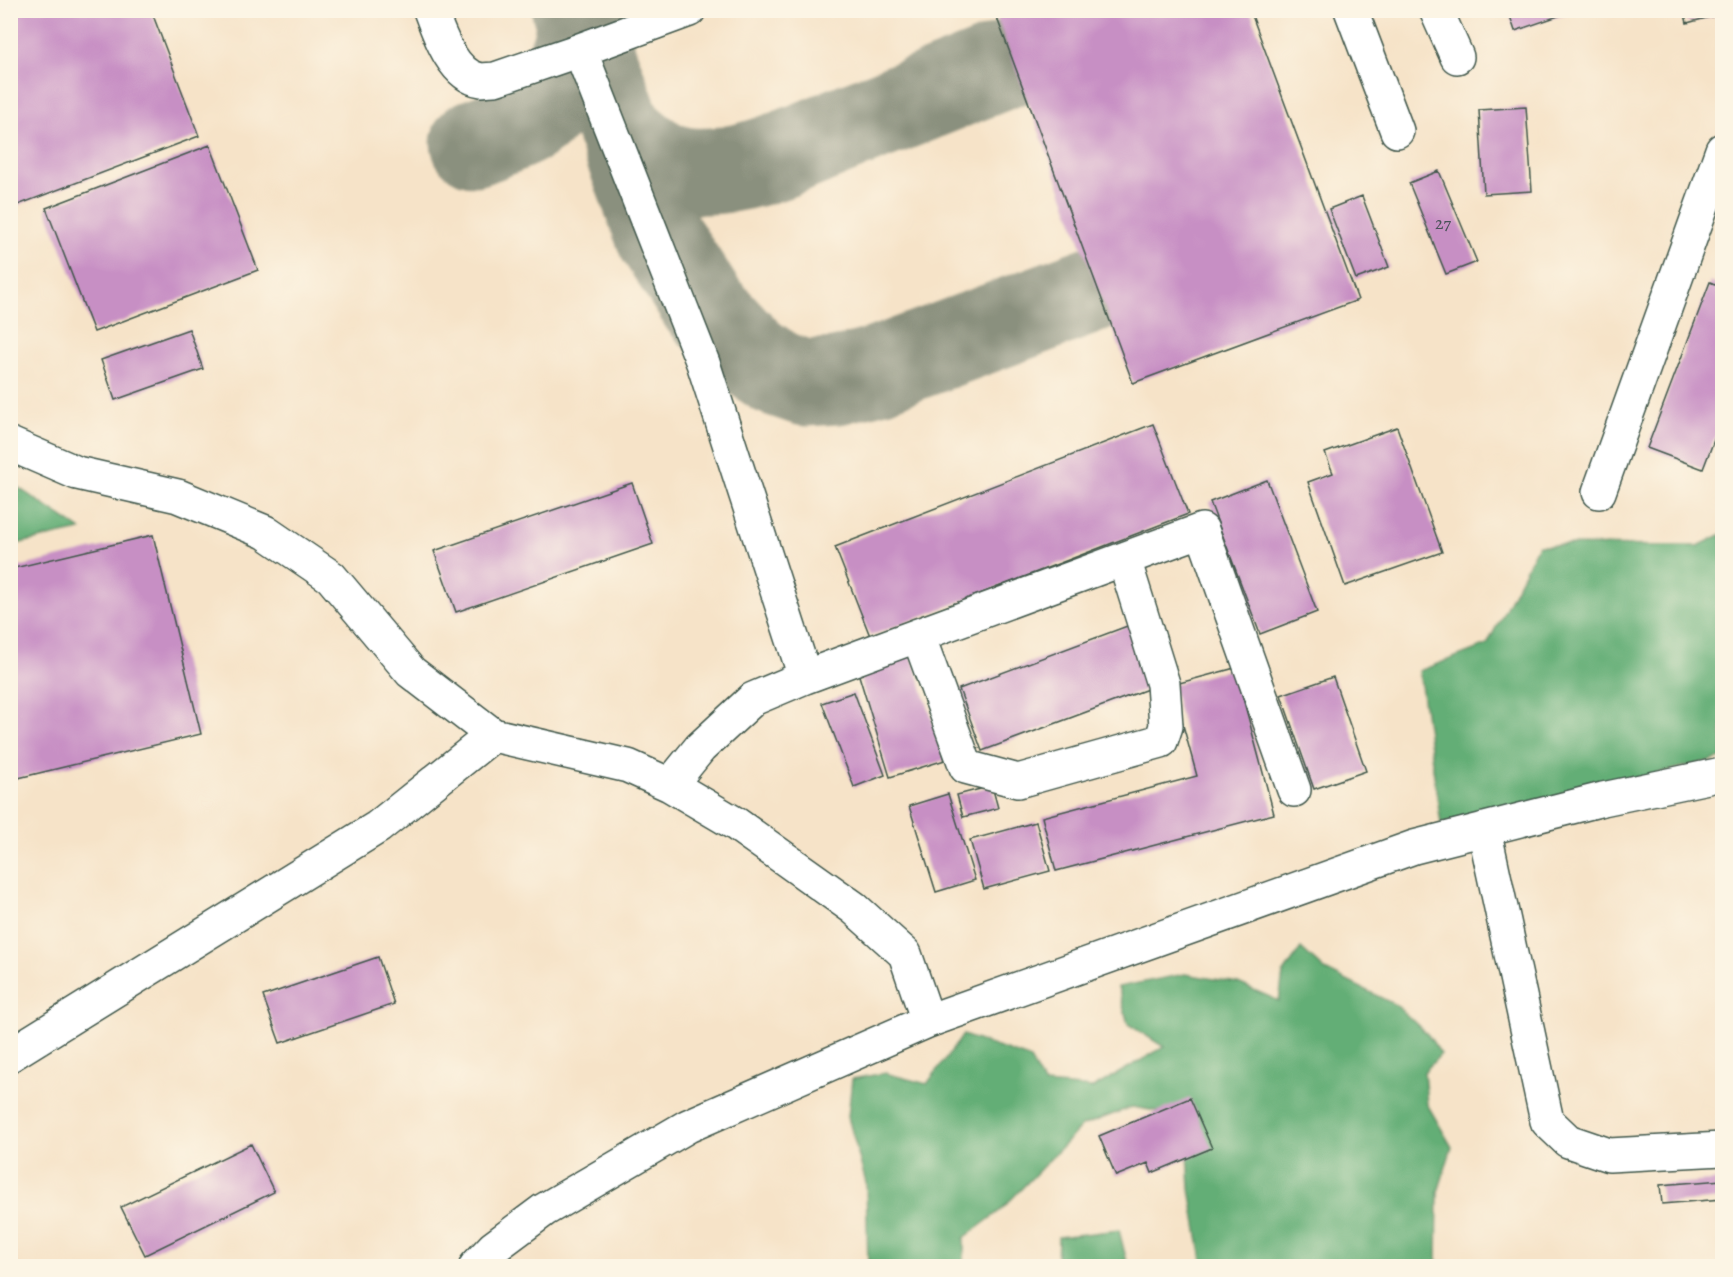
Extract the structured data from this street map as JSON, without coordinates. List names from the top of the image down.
{
  "house_numbers": ["27"]
}
